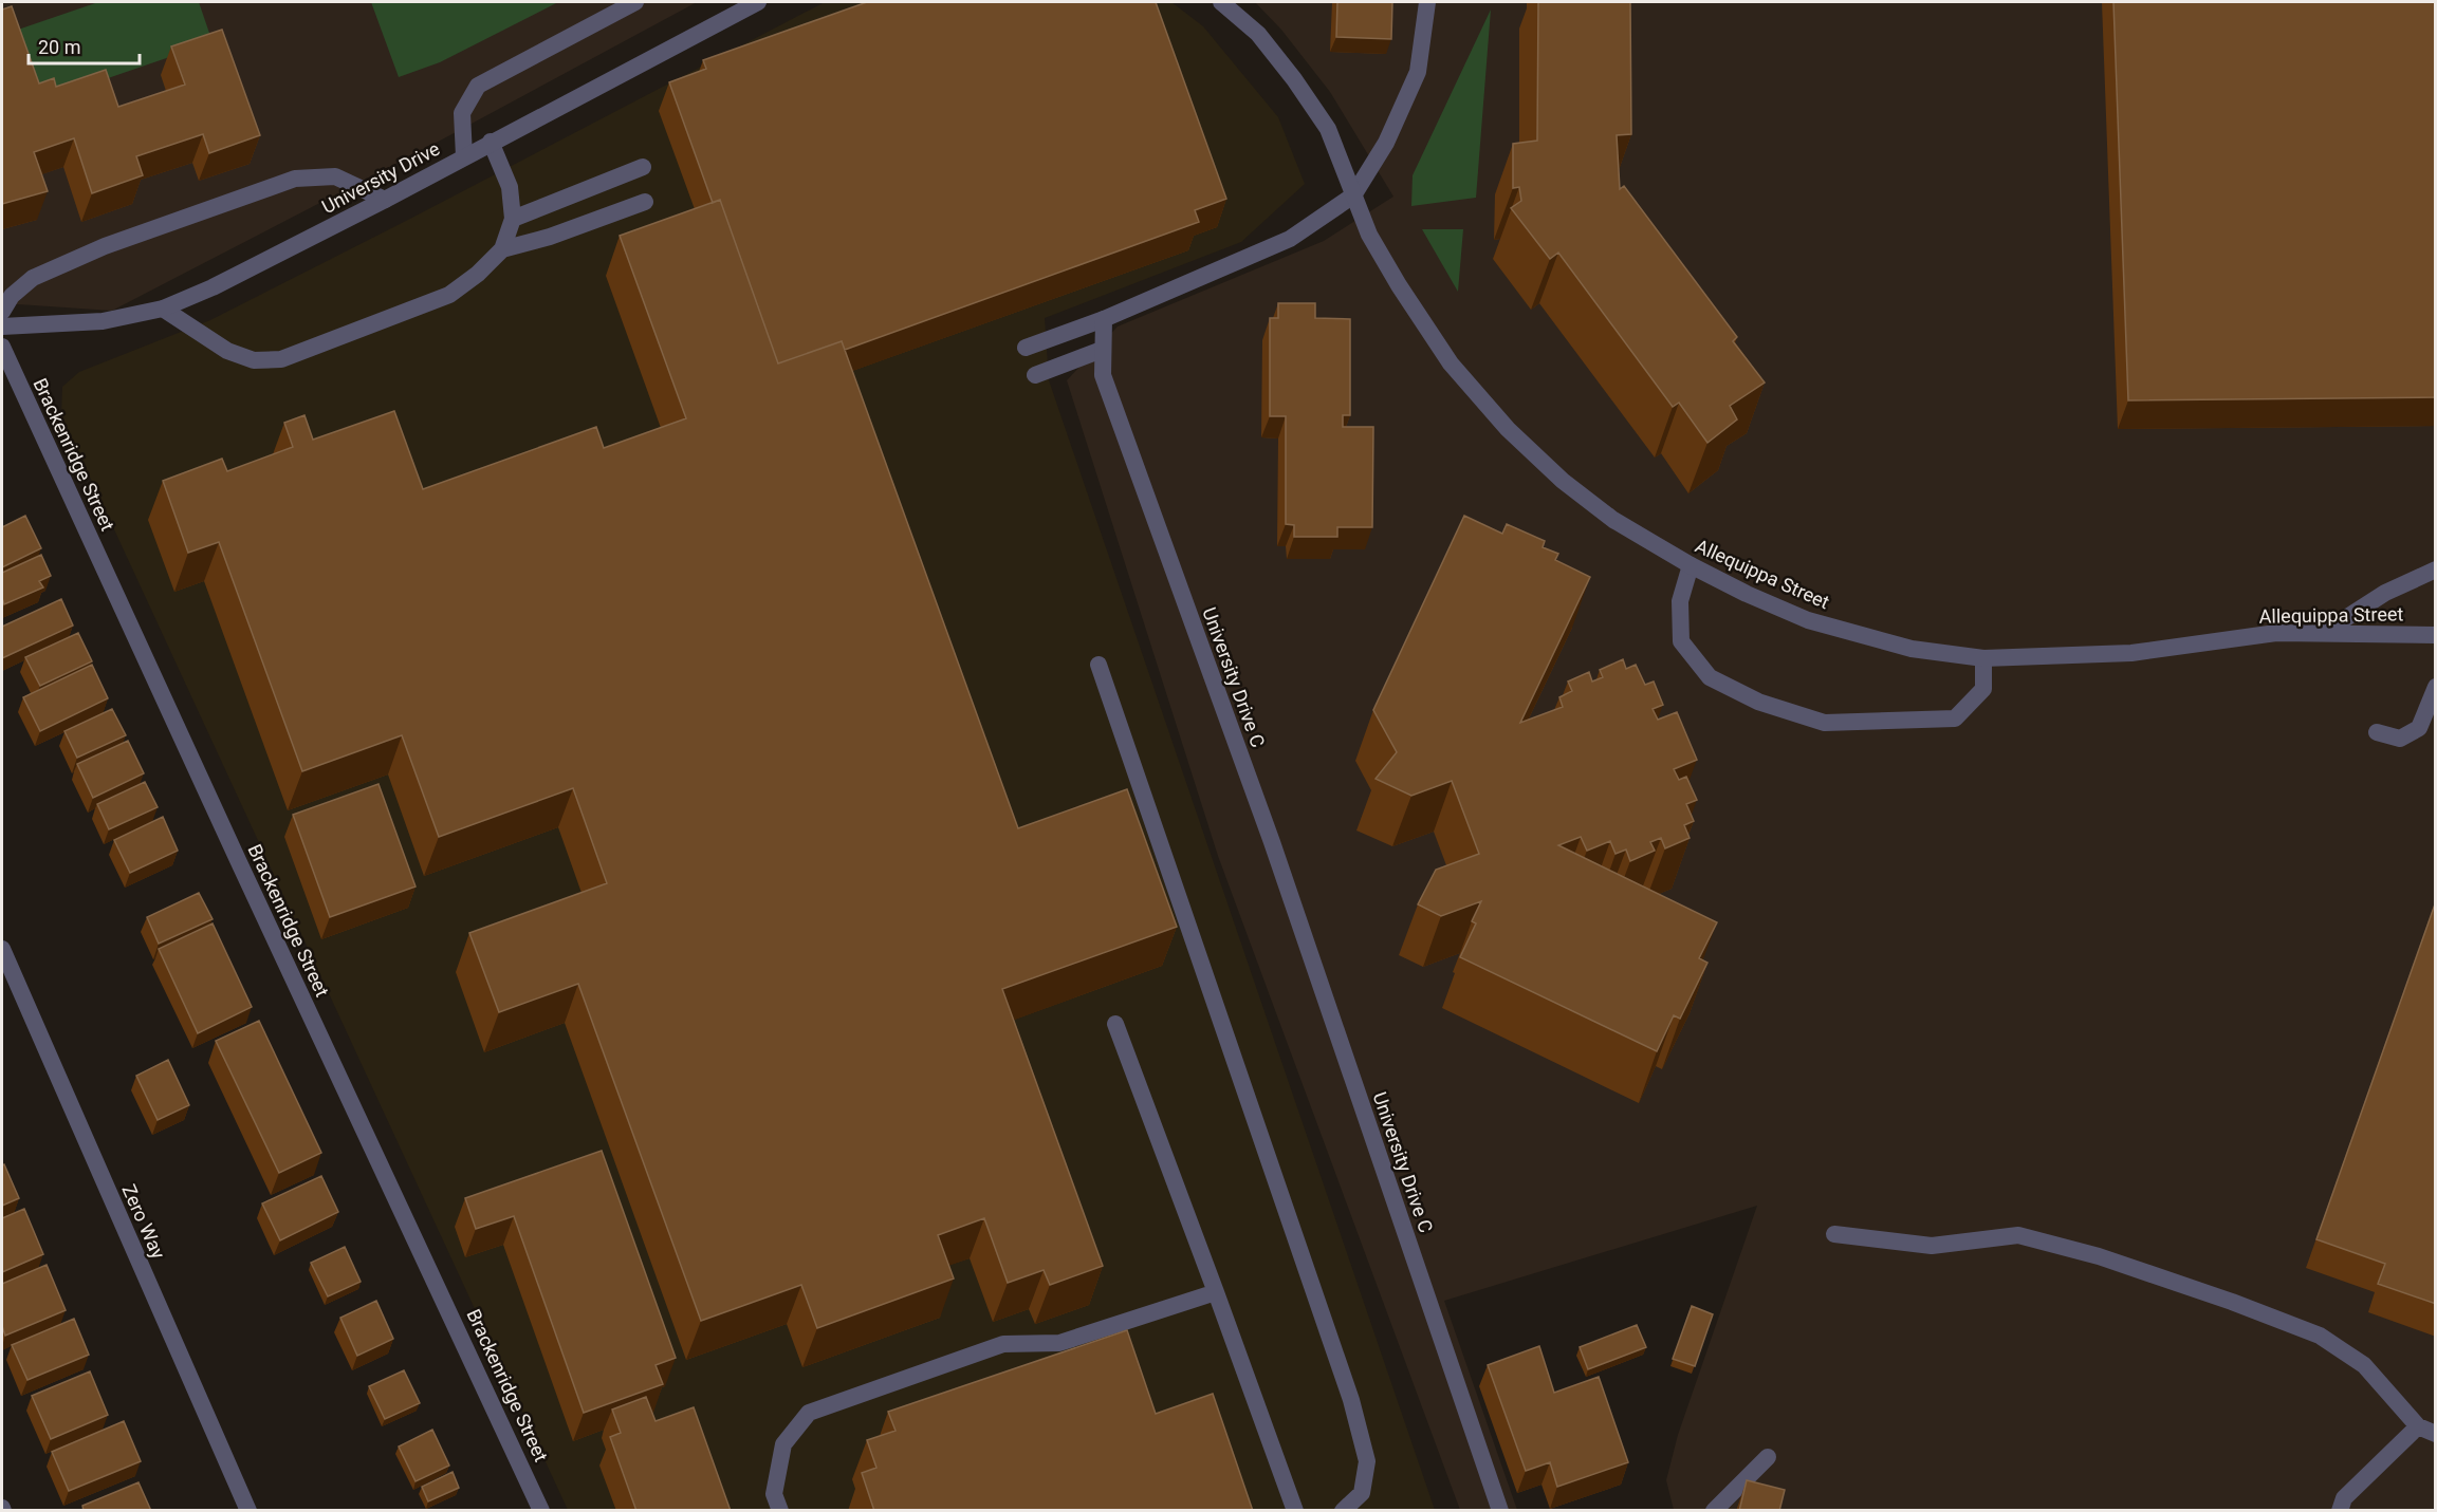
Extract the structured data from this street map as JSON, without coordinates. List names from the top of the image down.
{
  "streets": {
    "street": [
      "University Drive",
      "Brackenridge Street",
      "Allequippa Street",
      "University Drive C",
      "Zero Way"
    ]
  },
  "scale_bar": "20 m"
}
